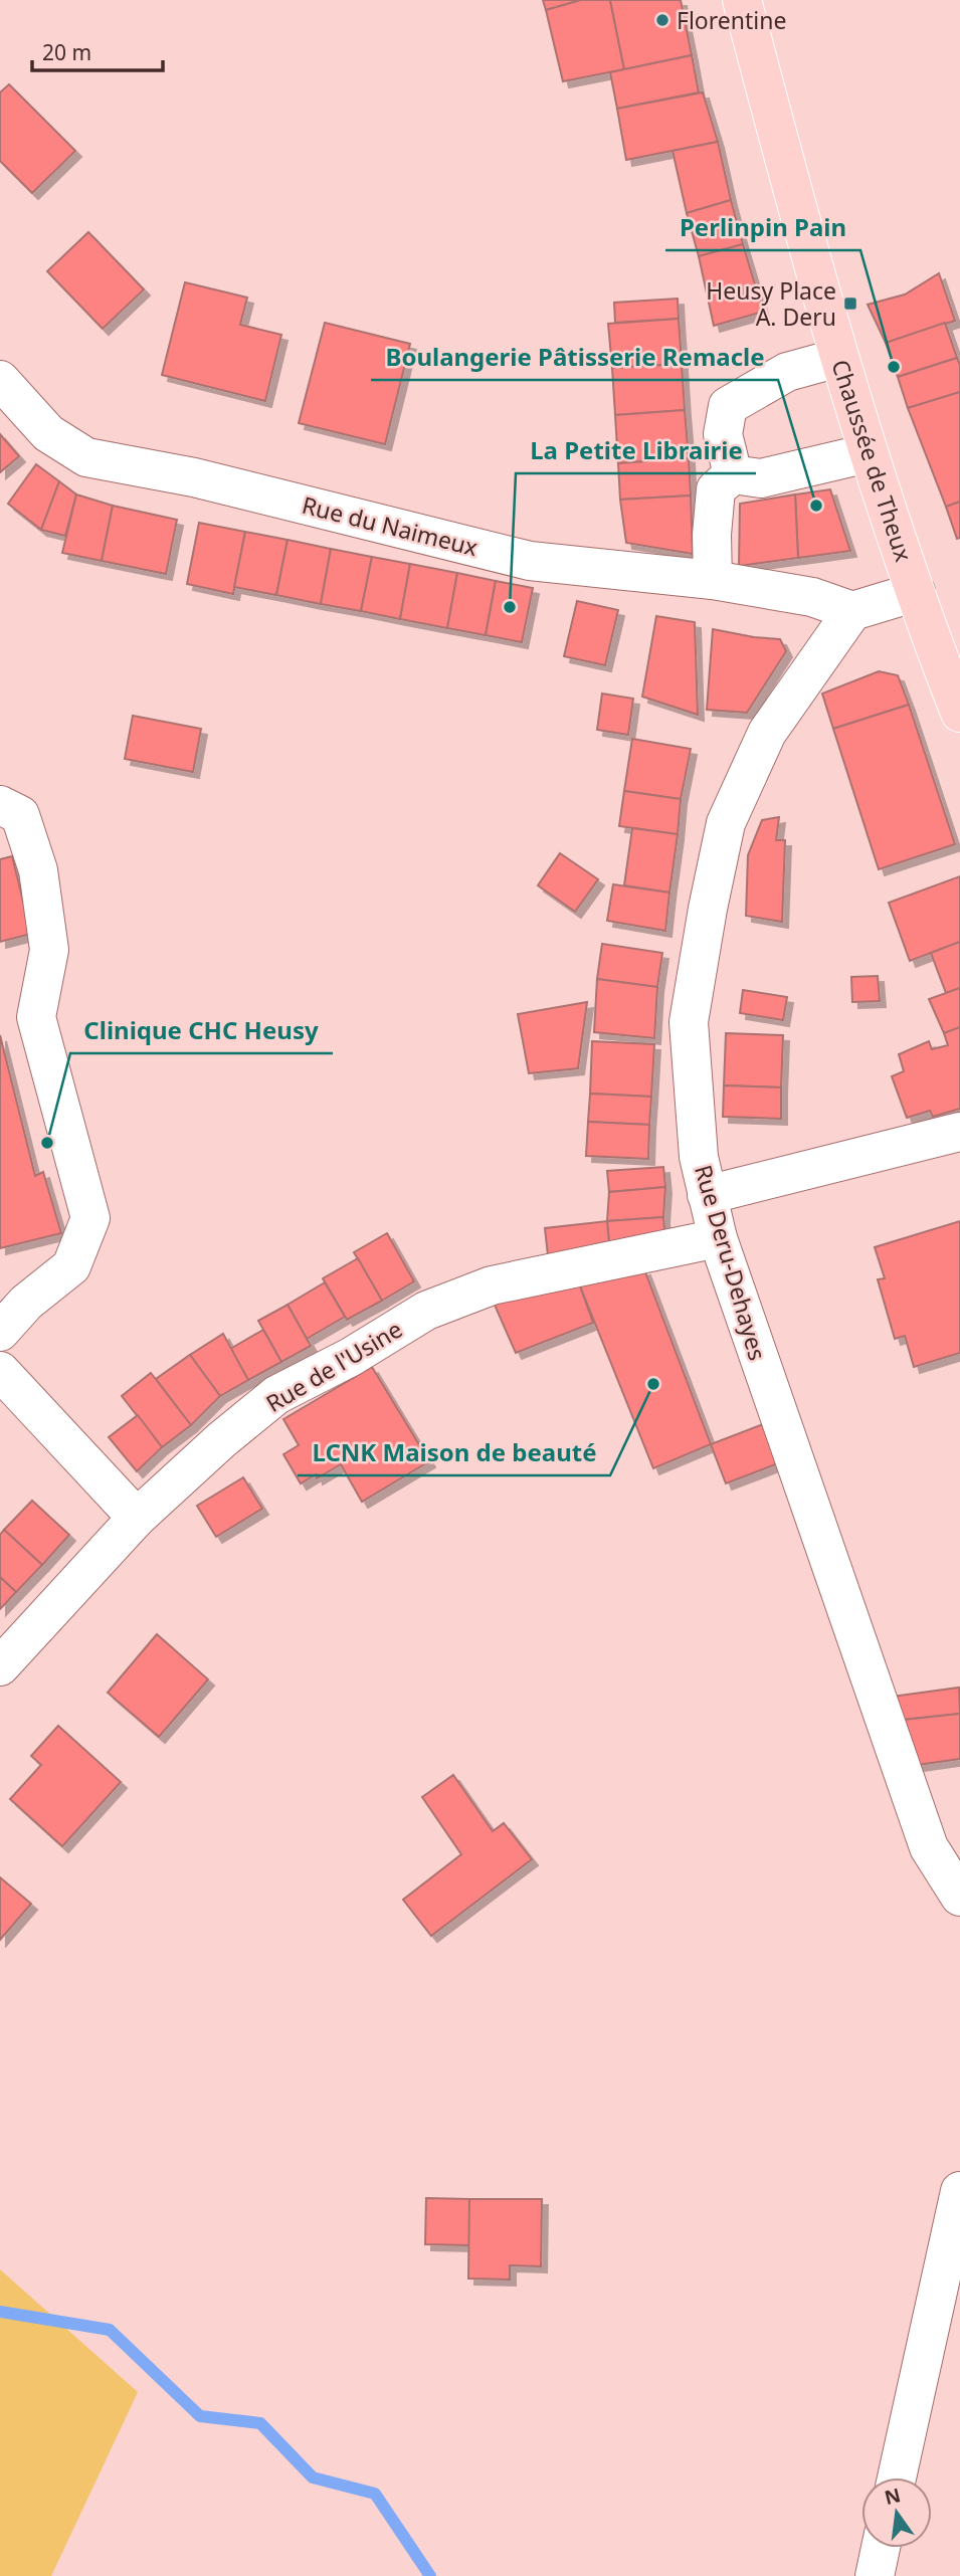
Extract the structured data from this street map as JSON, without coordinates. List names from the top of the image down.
{
  "streets": {
    "main road": ["Chaussée de Theux"],
    "street": ["Rue du Naimeux", "Rue Deru-Dehayes", "Rue de l'Usine"]
  },
  "crossings": [
    ["Rue du Naimeux", "Rue Deru-Dehayes"],
    ["Rue Deru-Dehayes", "Rue de l'Usine"]
  ],
  "places": {
    "other": [
      "Florentine",
      "Perlinpin Pain",
      "Boulangerie Pâtisserie Remacle",
      "La Petite Librairie",
      "Clinique CHC Heusy",
      "LCNK Maison de beauté"
    ],
    "transit": ["Heusy Place A. Deru"]
  },
  "scale_bar": "20 m",
  "north": "top"
}
